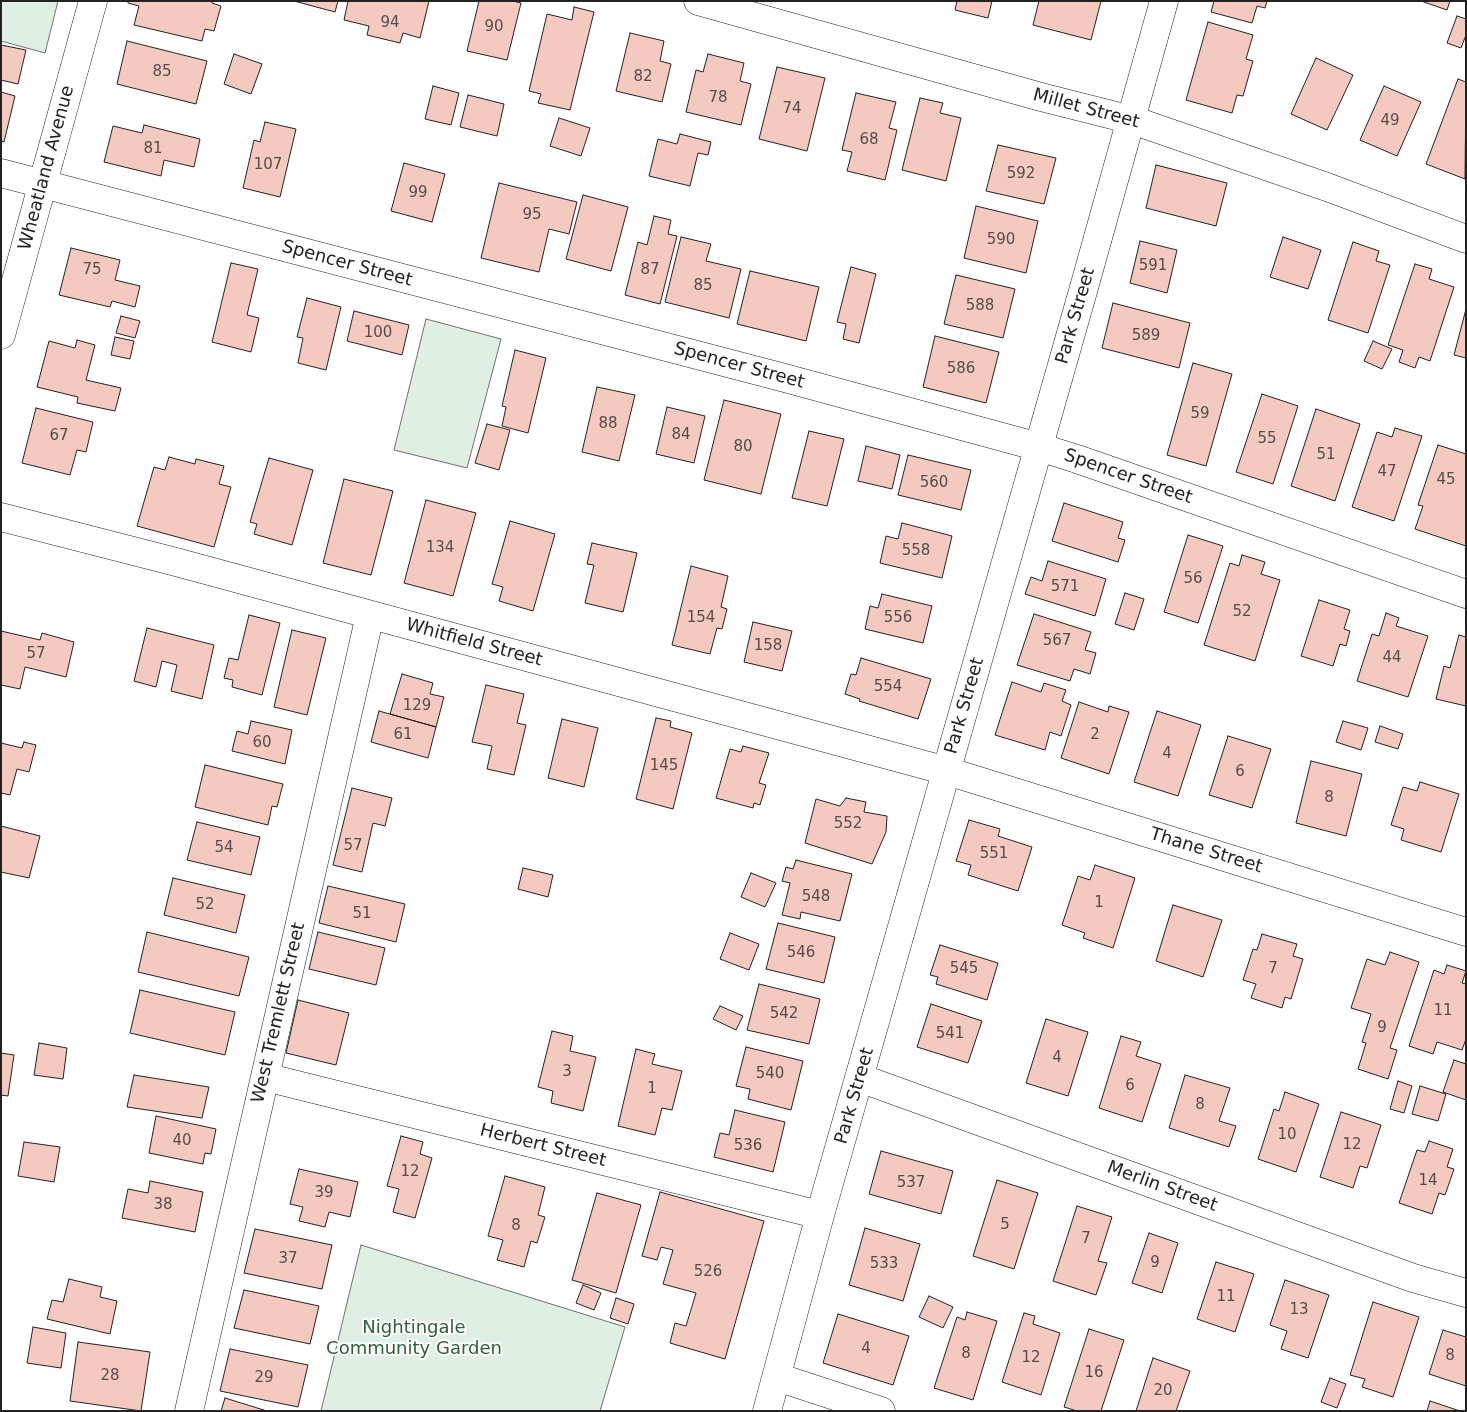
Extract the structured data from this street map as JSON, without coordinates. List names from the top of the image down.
{
  "streets": {
    "street": [
      "Millet Street",
      "Wheatland Avenue",
      "Spencer Street",
      "Park Street",
      "Whitfield Street",
      "Thane Street",
      "West Tremlett Street",
      "Herbert Street",
      "Merlin Street"
    ]
  },
  "crossings": [
    ["Millet Street", "Park Street"],
    ["Wheatland Avenue", "Spencer Street"],
    ["Spencer Street", "Park Street"],
    ["Park Street", "Whitfield Street"],
    ["Park Street", "Thane Street"],
    ["Park Street", "Herbert Street"],
    ["Park Street", "Merlin Street"],
    ["Whitfield Street", "Thane Street"],
    ["Whitfield Street", "West Tremlett Street"],
    ["West Tremlett Street", "Herbert Street"]
  ],
  "parks": ["Nightingale Community Garden"],
  "house_numbers": [
    "94",
    "90",
    "85",
    "82",
    "78",
    "74",
    "49",
    "68",
    "81",
    "107",
    "592",
    "99",
    "95",
    "590",
    "591",
    "75",
    "87",
    "85",
    "588",
    "100",
    "589",
    "586",
    "59",
    "88",
    "84",
    "67",
    "55",
    "80",
    "51",
    "47",
    "45",
    "560",
    "134",
    "558",
    "56",
    "571",
    "52",
    "154",
    "556",
    "567",
    "158",
    "57",
    "44",
    "554",
    "129",
    "61",
    "2",
    "60",
    "4",
    "145",
    "6",
    "8",
    "552",
    "57",
    "54",
    "551",
    "548",
    "1",
    "52",
    "51",
    "546",
    "545",
    "7",
    "11",
    "542",
    "9",
    "541",
    "4",
    "3",
    "540",
    "6",
    "1",
    "8",
    "10",
    "40",
    "12",
    "536",
    "12",
    "14",
    "537",
    "39",
    "38",
    "5",
    "8",
    "7",
    "37",
    "9",
    "533",
    "526",
    "11",
    "13",
    "4",
    "8",
    "8",
    "12",
    "16",
    "28",
    "29",
    "20"
  ]
}
